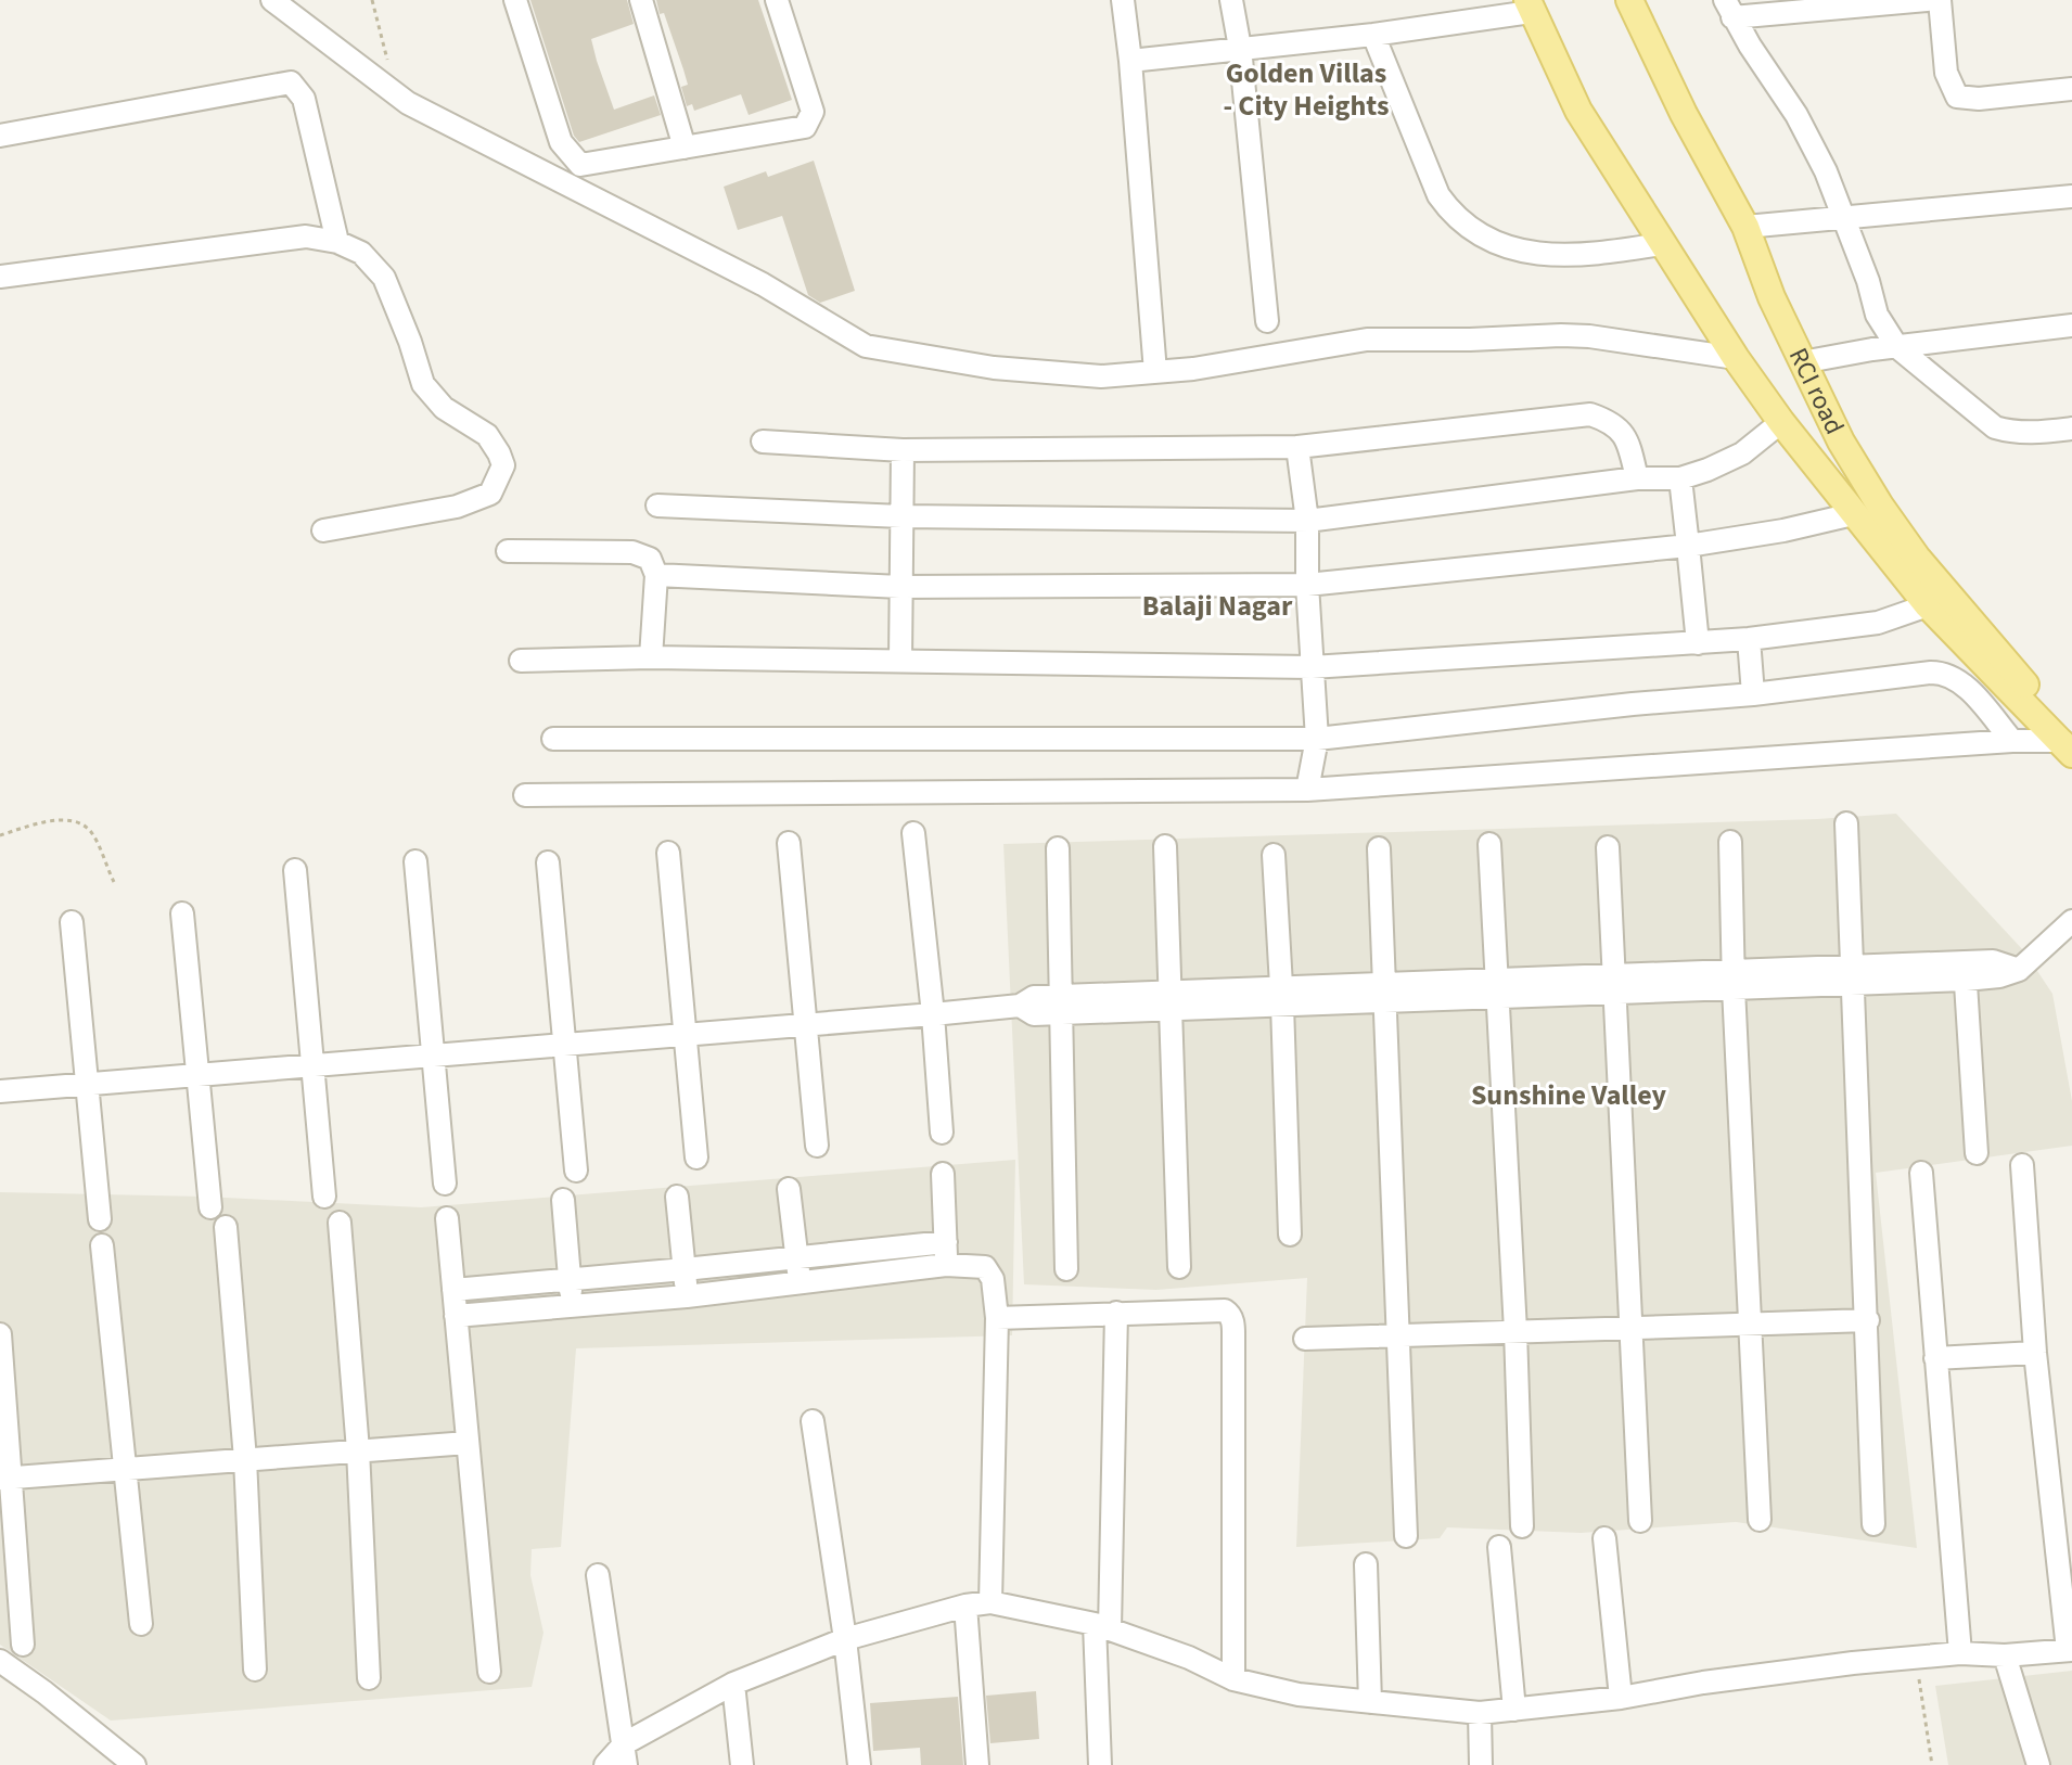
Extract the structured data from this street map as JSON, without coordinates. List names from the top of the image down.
{
  "streets": {
    "main road": ["RCI road"]
  },
  "districts": ["Golden Villas - City Heights", "Balaji Nagar", "Sunshine Valley"]
}
